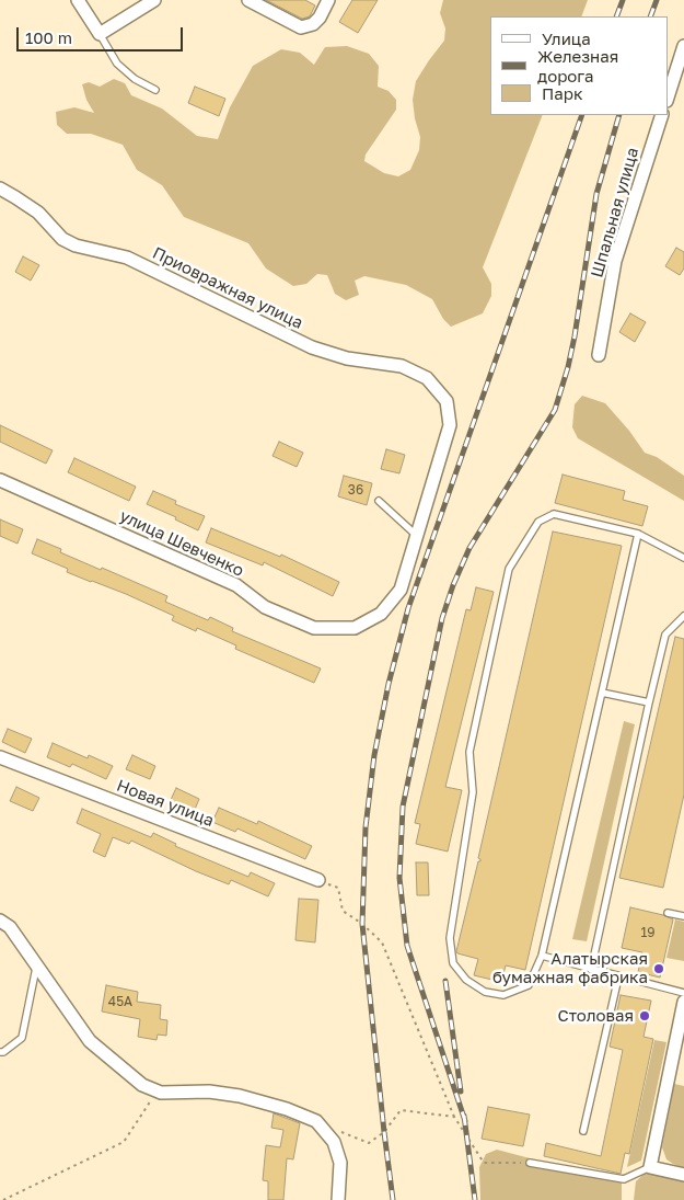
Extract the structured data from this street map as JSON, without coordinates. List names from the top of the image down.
{
  "streets": {
    "street": [
      "Шпальная улица",
      "Приовражная улица",
      "улица Шевченко",
      "Новая улица"
    ]
  },
  "crossings": [
    ["Приовражная улица", "улица Шевченко"]
  ],
  "places": ["Алатырская бумажная фабрика", "Столовая"],
  "house_numbers": ["36", "19", "45А"],
  "legend": ["Улица", "Железная дорога", "Парк"],
  "scale_bar": "100 m"
}
